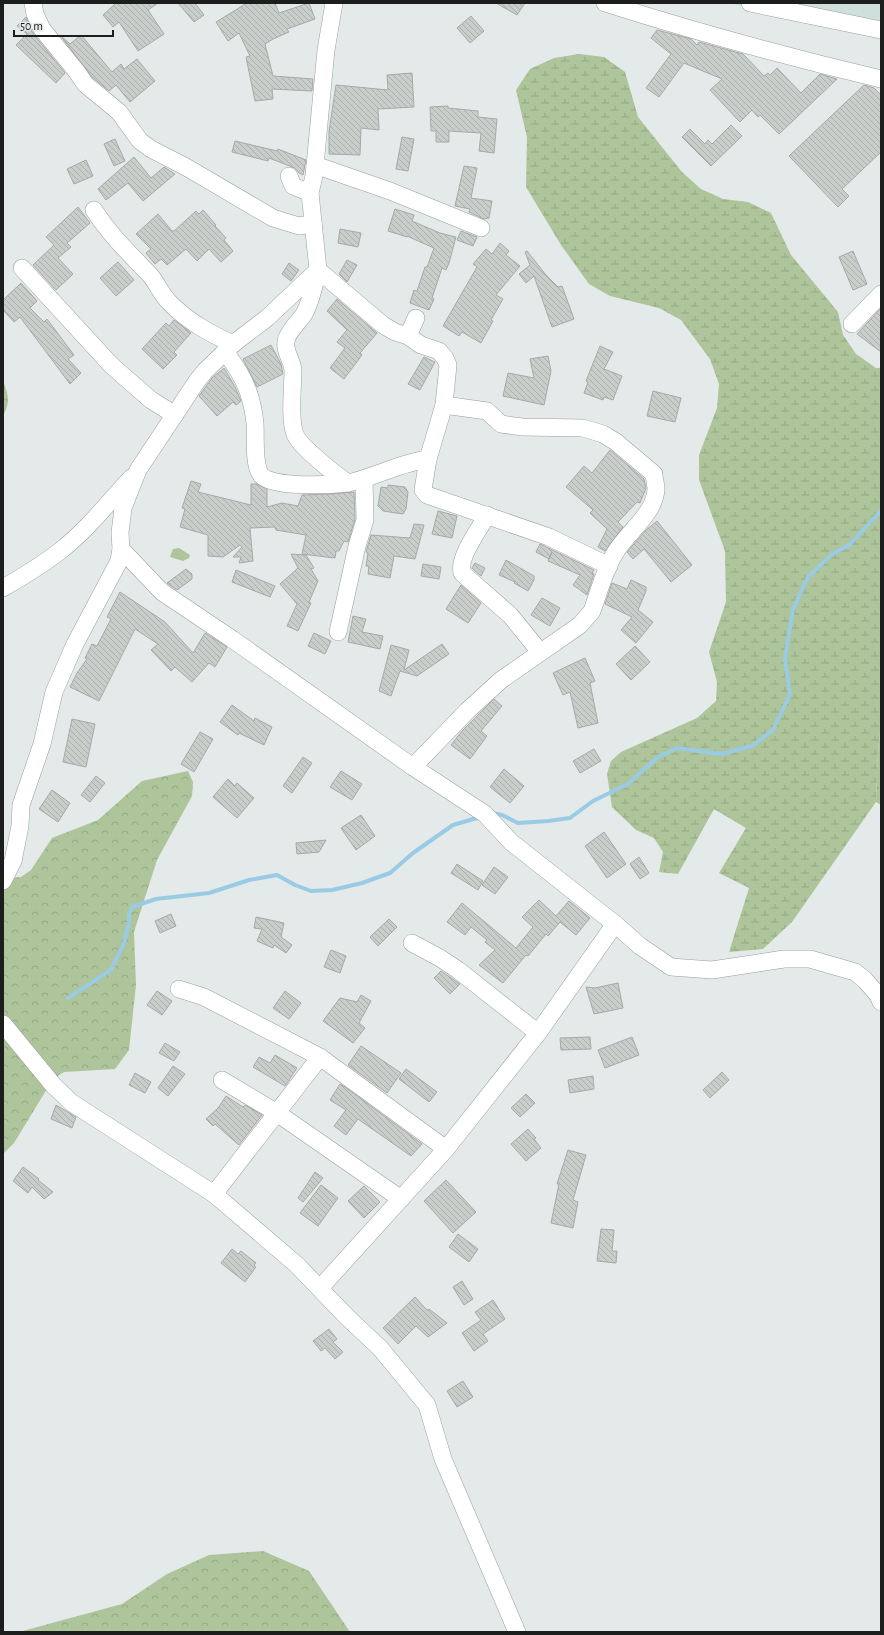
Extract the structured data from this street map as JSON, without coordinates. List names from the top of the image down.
{
  "scale_bar": "50 m"
}
